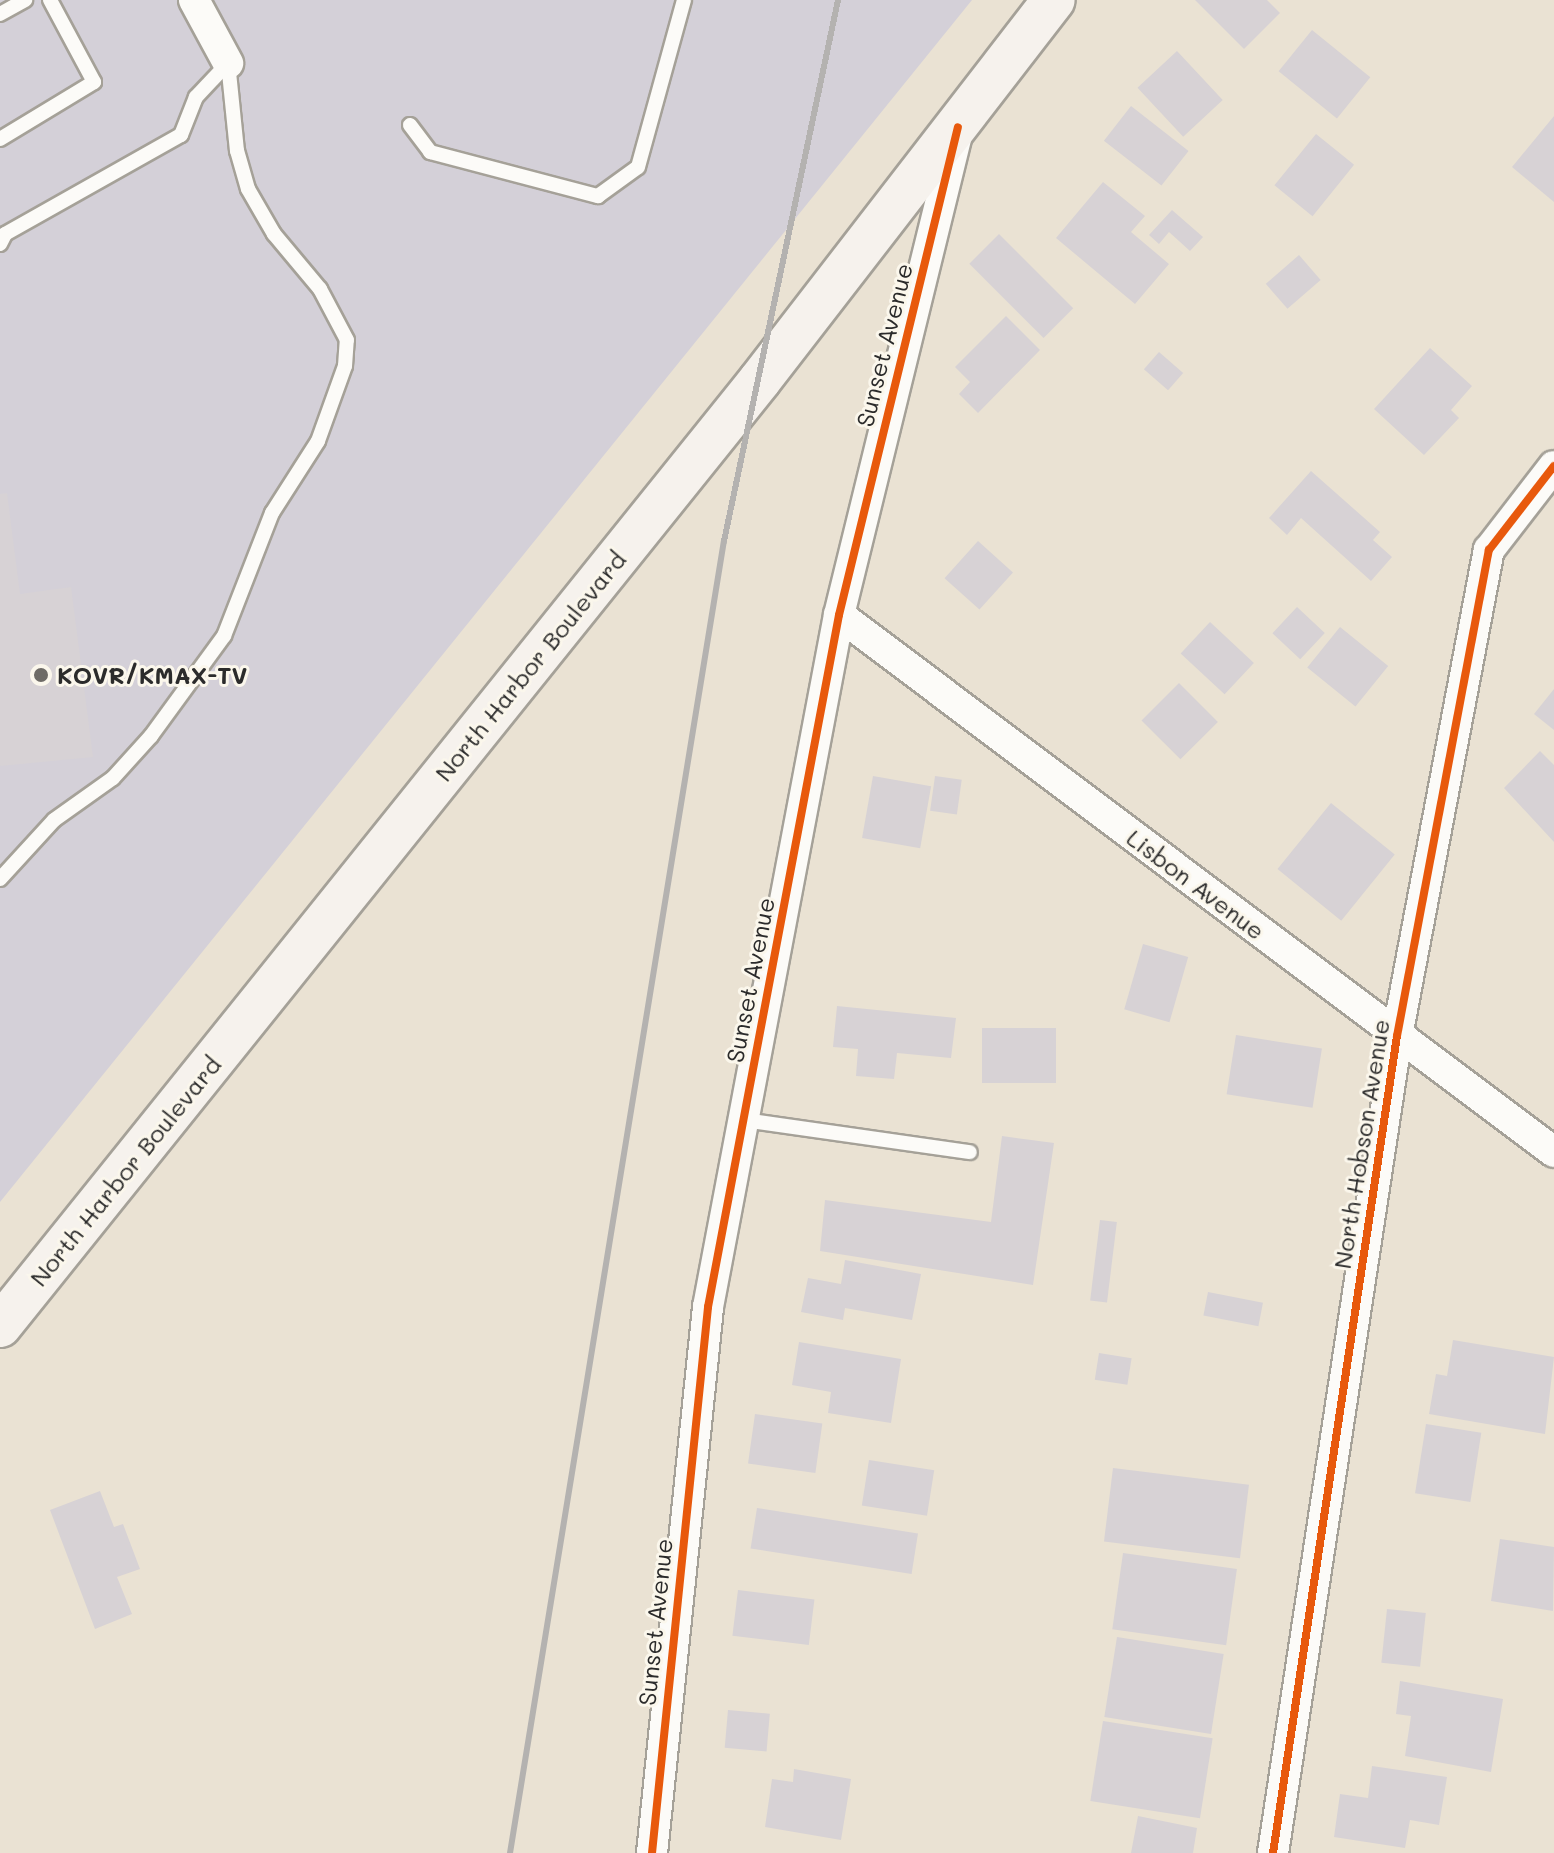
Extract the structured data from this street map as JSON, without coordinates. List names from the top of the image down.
{
  "streets": {
    "main road": ["North Harbor Boulevard"],
    "street": ["Sunset Avenue", "Lisbon Avenue", "North Hobson Avenue"]
  },
  "crossings": [
    ["Sunset Avenue", "North Harbor Boulevard"],
    ["Sunset Avenue", "Lisbon Avenue"],
    ["Lisbon Avenue", "North Hobson Avenue"]
  ],
  "places": ["KOVR/KMAX-TV"]
}
